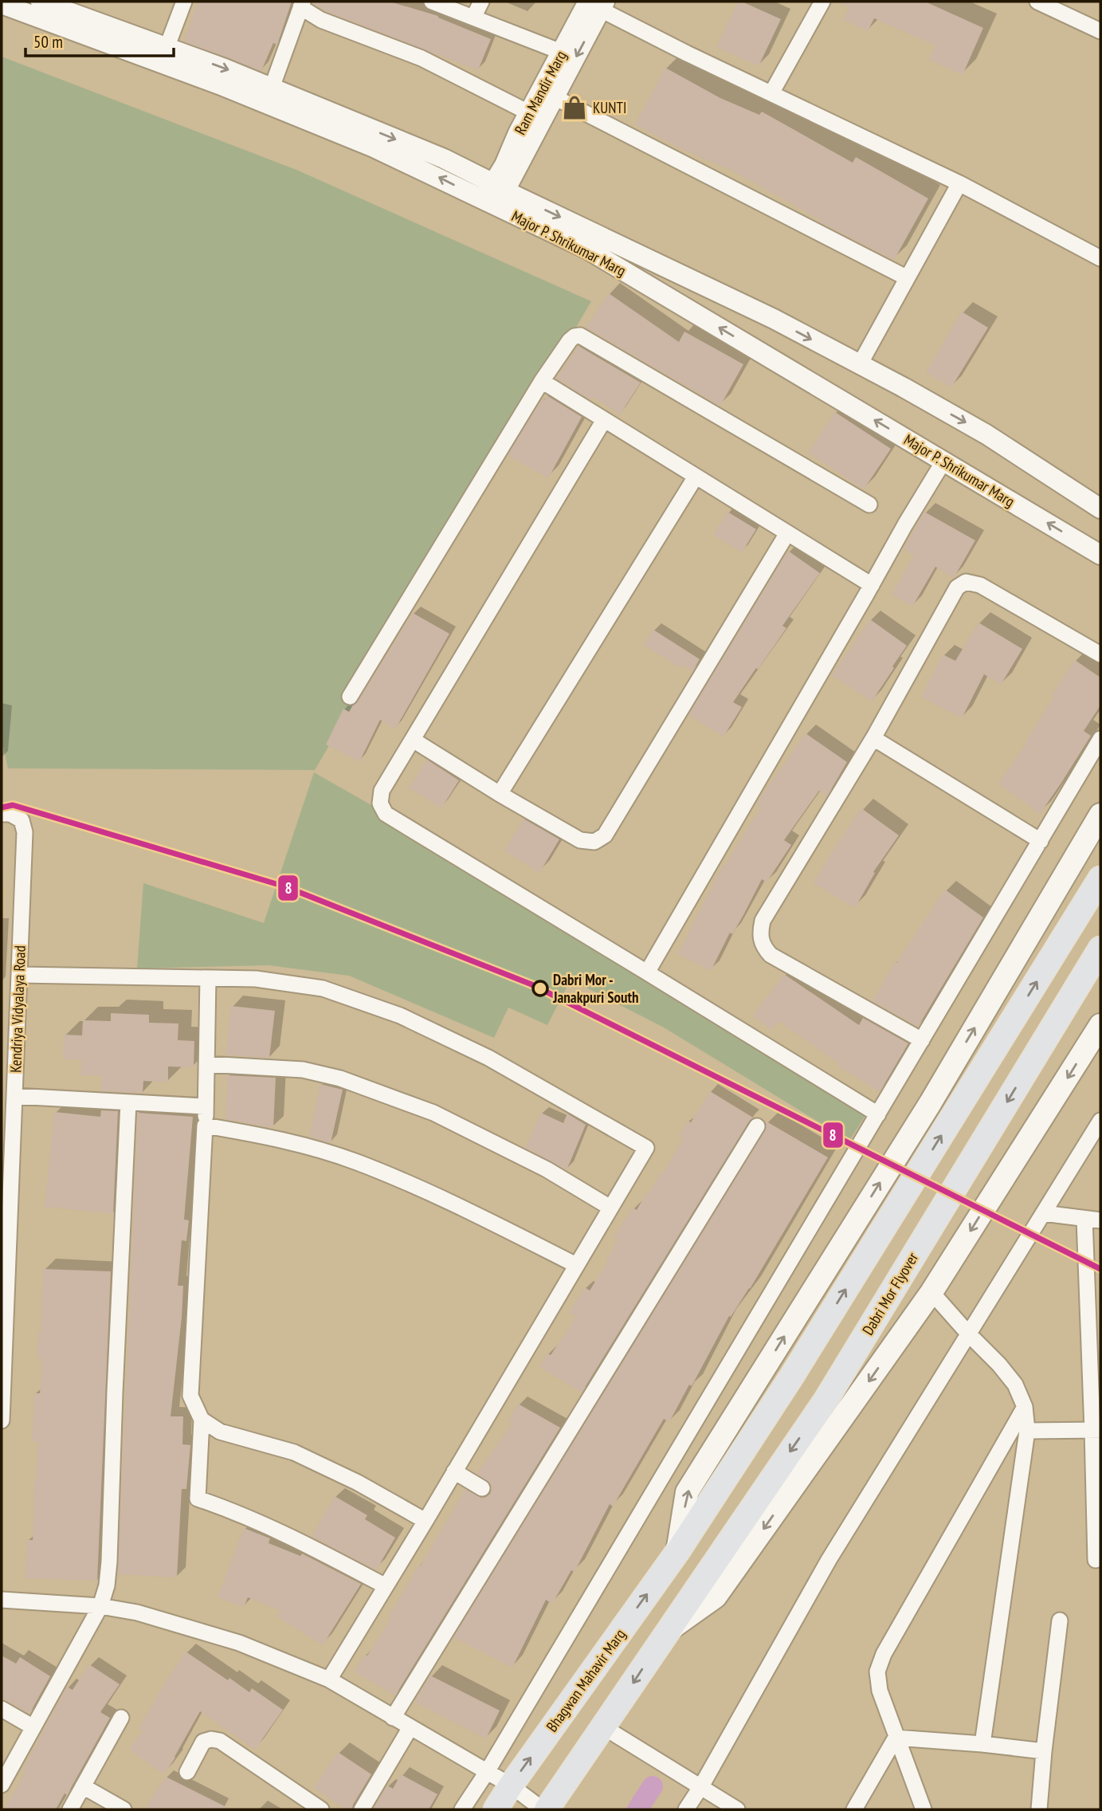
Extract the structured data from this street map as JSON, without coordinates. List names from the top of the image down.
{
  "streets": {
    "main road": ["Dabri Mor Flyover", "Bhagwan Mahavir Marg"],
    "street": ["Ram Mandir Marg", "Major P. Shrikumar Marg", "Kendriya Vidyalaya Road"]
  },
  "crossings": [
    ["Ram Mandir Marg", "Major P. Shrikumar Marg"]
  ],
  "places": {
    "shop": ["KUNTI"],
    "other": ["Dabri Mor - Janakpuri South"]
  },
  "lines": ["transit line 8"],
  "scale_bar": "50 m"
}
